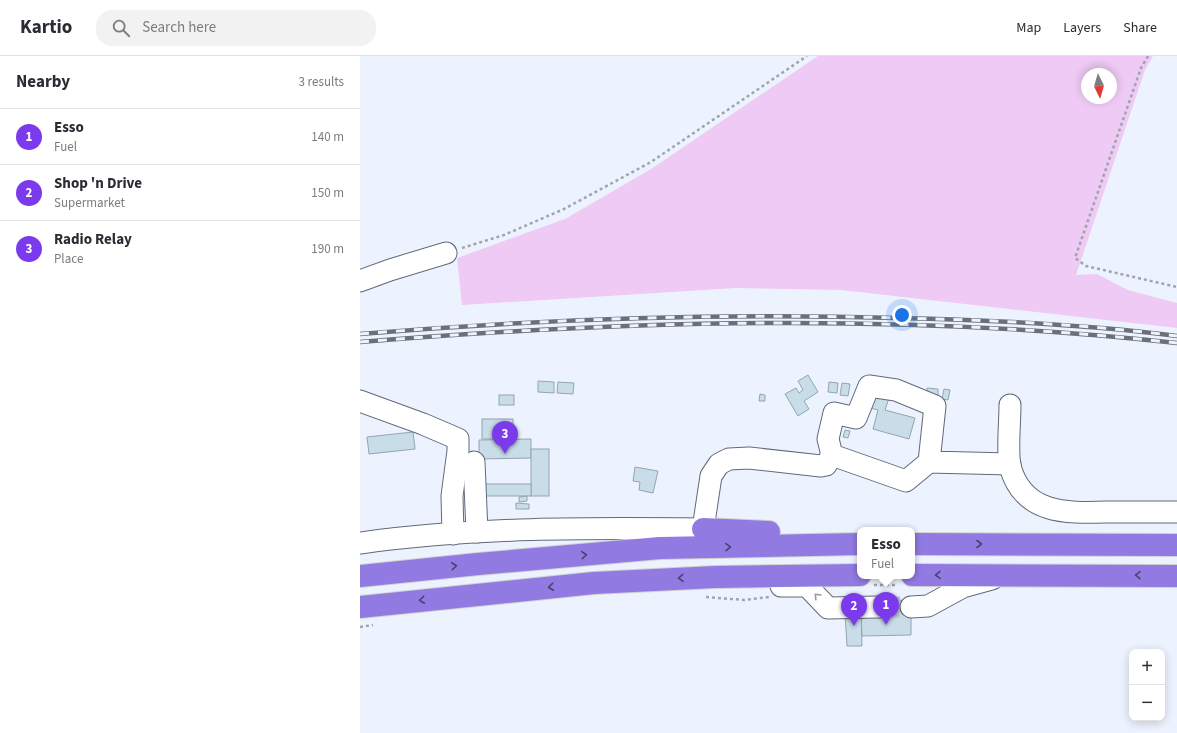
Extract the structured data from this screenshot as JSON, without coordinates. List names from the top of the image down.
{
  "north": "bottom",
  "page": {
    "header": "Kartio",
    "search": "Search here",
    "nav": ["Map", "Layers", "Share"],
    "heading": ["Nearby", "3 results"],
    "list": [
      {
        "mark": "1",
        "name": "Esso",
        "note": "Fuel",
        "value": "140 m"
      },
      {
        "mark": "2",
        "name": "Shop 'n Drive",
        "note": "Supermarket",
        "value": "150 m"
      },
      {
        "mark": "3",
        "name": "Radio Relay",
        "note": "Place",
        "value": "190 m"
      }
    ],
    "pins": ["3", "1", "2"],
    "popup": ["Esso", "Fuel"],
    "map_buttons": ["+", "−"]
  }
}
